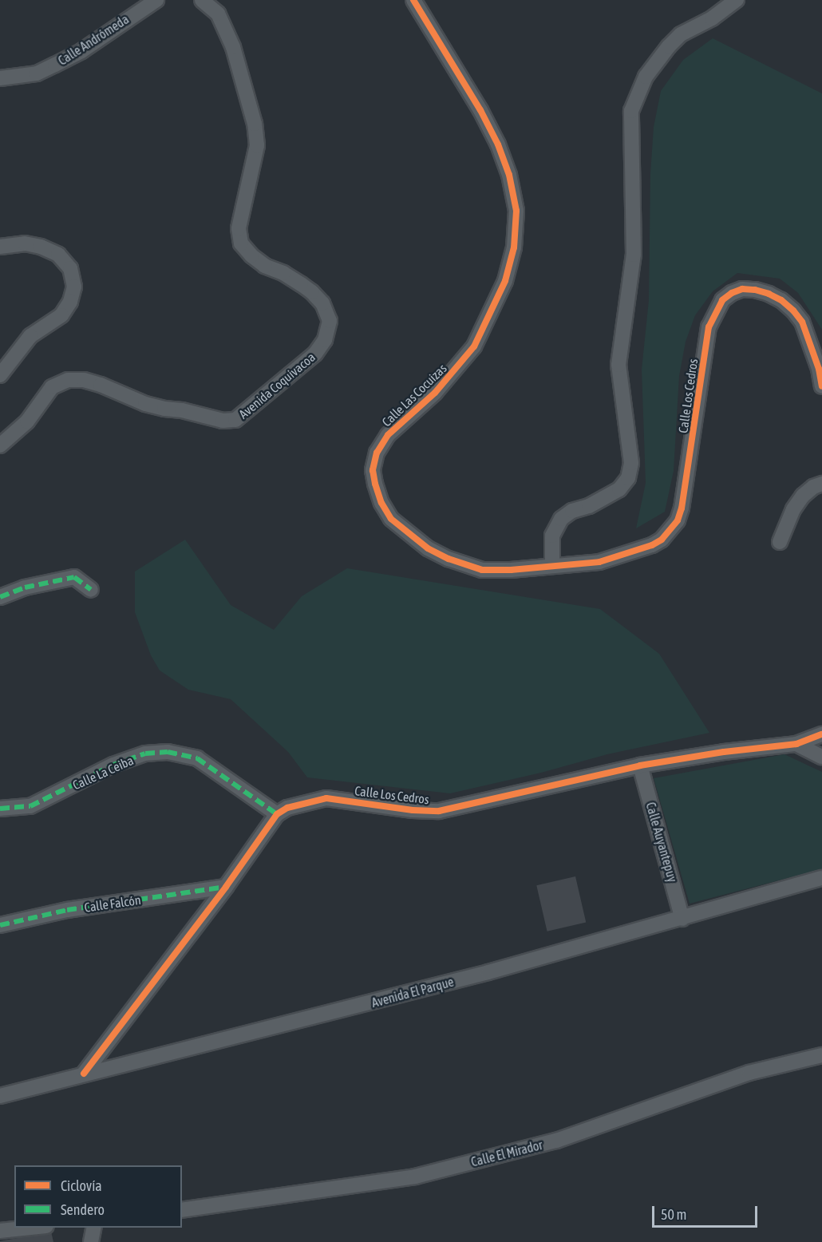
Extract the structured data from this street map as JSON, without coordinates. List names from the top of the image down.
{
  "streets": {
    "street": [
      "Calle Andrómeda",
      "Avenida Coquivacoa",
      "Calle Las Cocuizas",
      "Calle Los Cedros",
      "Calle La Ceiba",
      "Calle Auyantepuy",
      "Calle Falcón",
      "Avenida El Parque",
      "Calle El Mirador"
    ]
  },
  "crossings": [
    ["Calle Las Cocuizas", "Calle Los Cedros"],
    ["Calle Los Cedros", "Calle La Ceiba"],
    ["Calle Los Cedros", "Calle Auyantepuy"],
    ["Calle Los Cedros", "Calle Falcón"],
    ["Calle Los Cedros", "Avenida El Parque"],
    ["Calle Auyantepuy", "Avenida El Parque"]
  ],
  "legend": ["Ciclovía", "Sendero"],
  "scale_bar": "50 m"
}
